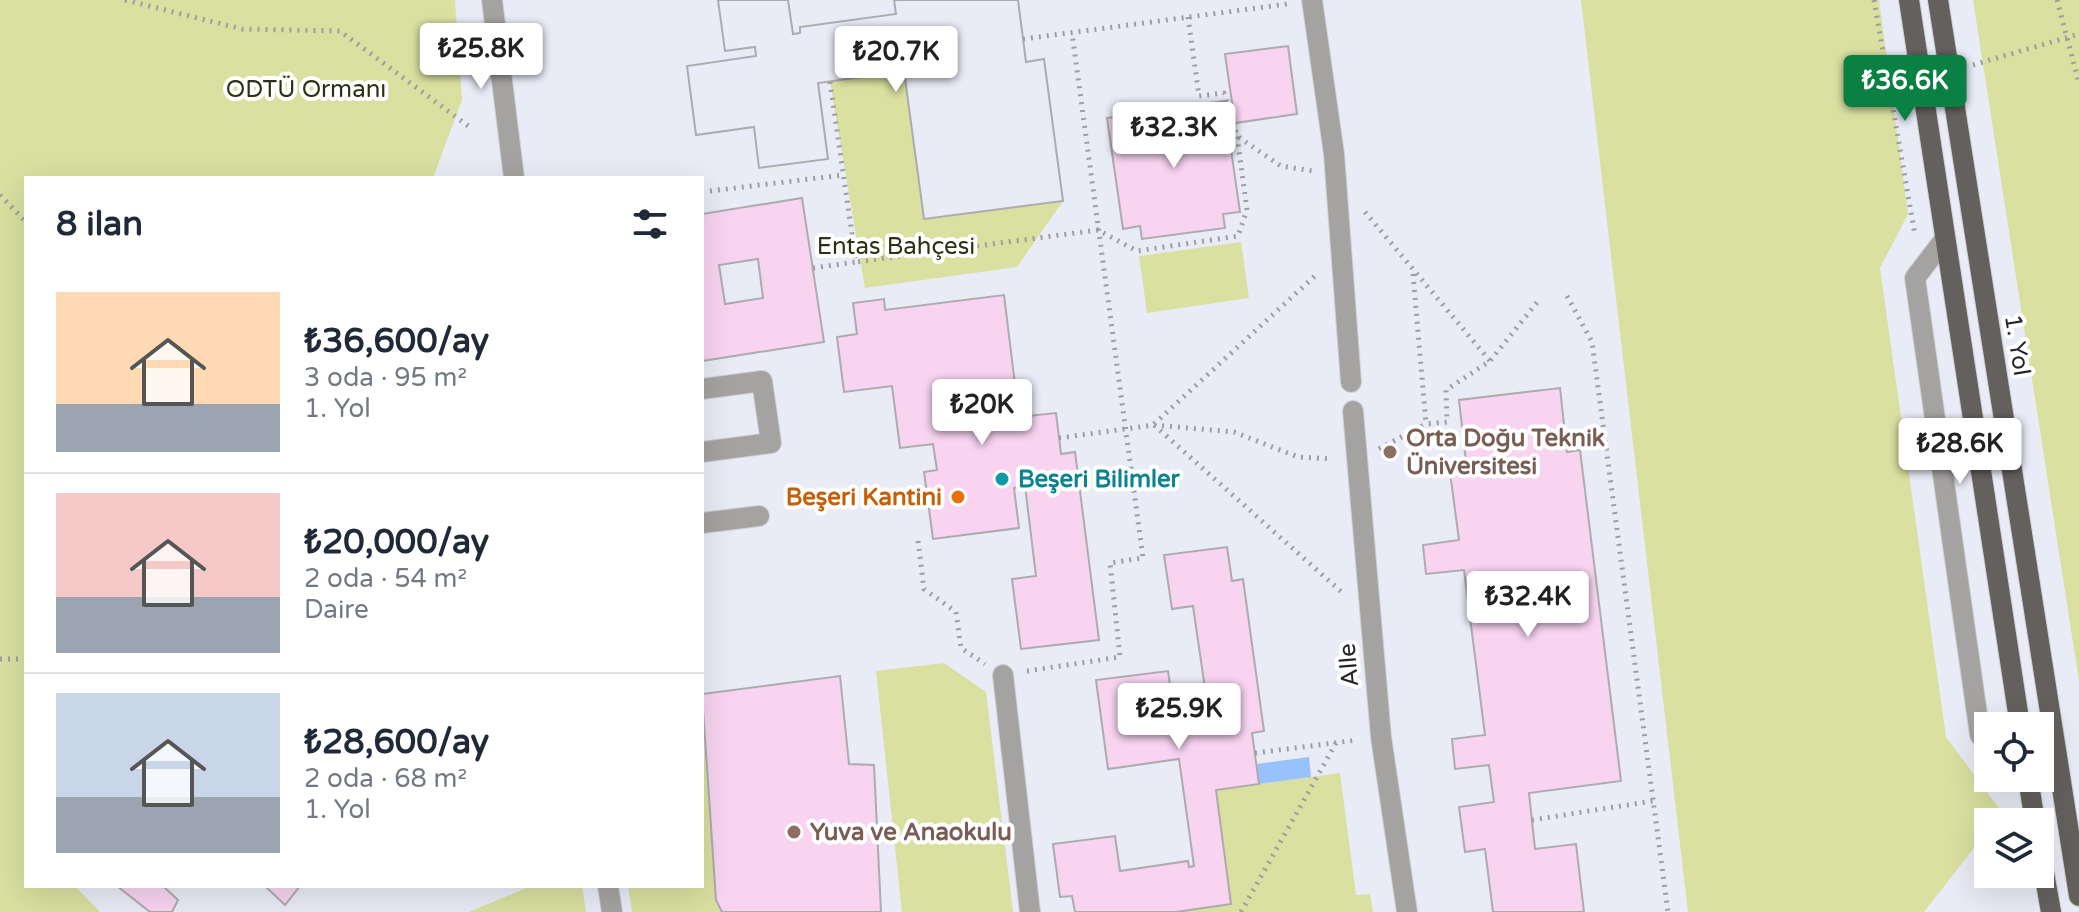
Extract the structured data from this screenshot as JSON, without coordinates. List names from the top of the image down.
{
  "streets": {
    "main road": ["1. Yol"],
    "street": ["Alle"]
  },
  "parks": ["ODTÜ Ormanı", "Entas Bahçesi"],
  "places": [
    "Orta Doğu Teknik Üniversitesi",
    "Beşeri Bilimler",
    "Beşeri Kantini",
    "Yuva ve Anaokulu"
  ],
  "page": {
    "price": [
      "₺25.8K",
      "₺20.7K",
      "₺36.6K",
      "₺32.3K",
      "₺20K",
      "₺28.6K",
      "₺32.4K",
      "₺25.9K"
    ],
    "heading": "8 ilan",
    "list": [
      {
        "name": "₺36,600/ay",
        "note": "3 oda · 95 m² · 1. Yol"
      },
      {
        "name": "₺20,000/ay",
        "note": "2 oda · 54 m² · Daire"
      },
      {
        "name": "₺28,600/ay",
        "note": "2 oda · 68 m² · 1. Yol"
      }
    ]
  }
}
